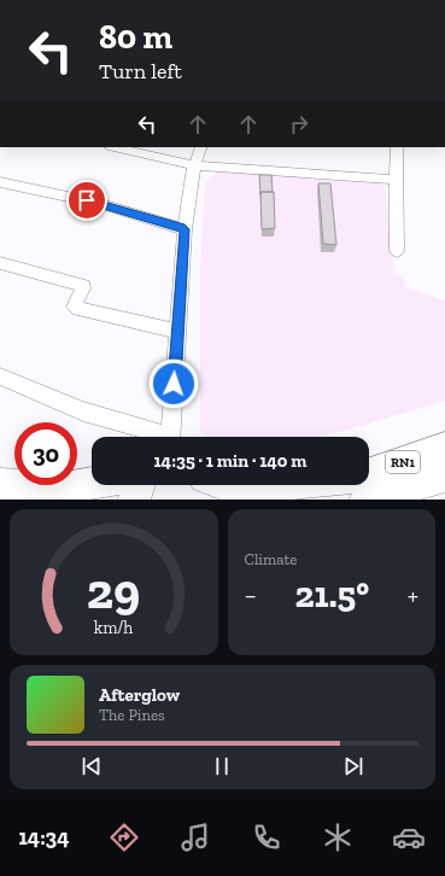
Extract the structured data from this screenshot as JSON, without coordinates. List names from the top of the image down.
{
  "streets": {
    "main road": ["RN1"]
  },
  "page": {
    "turn": ["80 m", "Turn left"],
    "limit": "30",
    "trip": "14:35 · 1 min · 140 m",
    "tile": "Climate",
    "heat": ["−", "21.5°", "+"],
    "song": ["Afterglow", "The Pines"],
    "tabs": "14:34",
    "gauge": ["29", "km/h"]
  }
}
